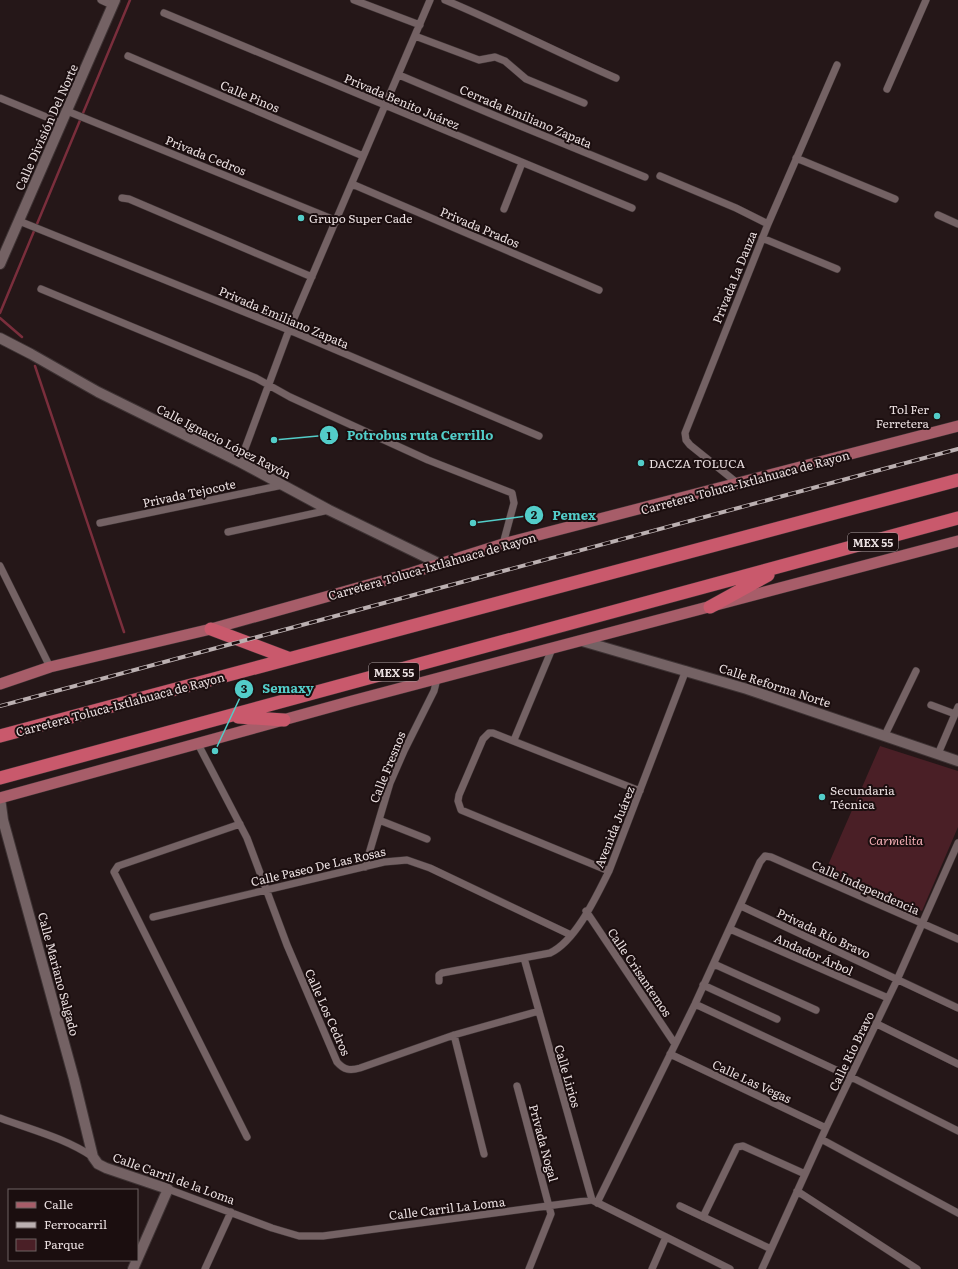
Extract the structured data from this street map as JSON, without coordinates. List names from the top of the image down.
{
  "streets": {
    "highway": ["Carretera Toluca-Ixtlahuaca de Rayon", "MEX 55"],
    "main road": [
      "Calle División Del Norte",
      "Calle Ignacio López Rayón",
      "Calle Reforma Norte",
      "Calle Mariano Salgado",
      "Calle Carril de la Loma"
    ],
    "street": [
      "Calle Pinos",
      "Privada Benito Juárez",
      "Cerrada Emiliano Zapata",
      "Privada Cedros",
      "Privada Prados",
      "Privada La Danza",
      "Privada Emiliano Zapata",
      "Privada Tejocote",
      "Calle Fresnos",
      "Avenida Juárez",
      "Calle Paseo De Las Rosas",
      "Calle Independencia",
      "Privada Río Bravo",
      "Andador Árbol",
      "Calle Crisantemos",
      "Calle Los Cedros",
      "Calle Río Bravo",
      "Calle Lirios",
      "Calle Las Vegas",
      "Privada Nogal",
      "Calle Carril La Loma"
    ]
  },
  "crossings": [
    ["Calle División Del Norte", "Privada Cedros"],
    ["Calle División Del Norte", "Privada Emiliano Zapata"],
    ["Privada La Danza", "Carretera Toluca-Ixtlahuaca de Rayon"],
    ["Calle Ignacio López Rayón", "Carretera Toluca-Ixtlahuaca de Rayon"],
    ["Calle Ignacio López Rayón", "Privada Tejocote"],
    ["Calle Reforma Norte", "Avenida Juárez"],
    ["Calle Fresnos", "Calle Paseo De Las Rosas"],
    ["Avenida Juárez", "Calle Paseo De Las Rosas"],
    ["Avenida Juárez", "Calle Crisantemos"],
    ["Avenida Juárez", "Calle Lirios"],
    ["Calle Paseo De Las Rosas", "Calle Los Cedros"],
    ["Calle Independencia", "Privada Río Bravo"],
    ["Calle Independencia", "Calle Río Bravo"],
    ["Privada Río Bravo", "Calle Río Bravo"],
    ["Andador Árbol", "Calle Río Bravo"],
    ["Calle Mariano Salgado", "Calle Carril de la Loma"],
    ["Calle Los Cedros", "Calle Lirios"],
    ["Calle Río Bravo", "Calle Las Vegas"],
    ["Calle Lirios", "Calle Carril La Loma"],
    ["Privada Nogal", "Calle Carril La Loma"],
    ["Calle Carril de la Loma", "Calle Carril La Loma"]
  ],
  "parks": ["Carmelita"],
  "places": [
    "Grupo Super Cade",
    "Tol Fer Ferretera",
    "Potrobus ruta Cerrillo",
    "DACZA TOLUCA",
    "Pemex",
    "Semaxy",
    "Secundaria Técnica"
  ],
  "legend": ["Calle", "Ferrocarril", "Parque"]
}
